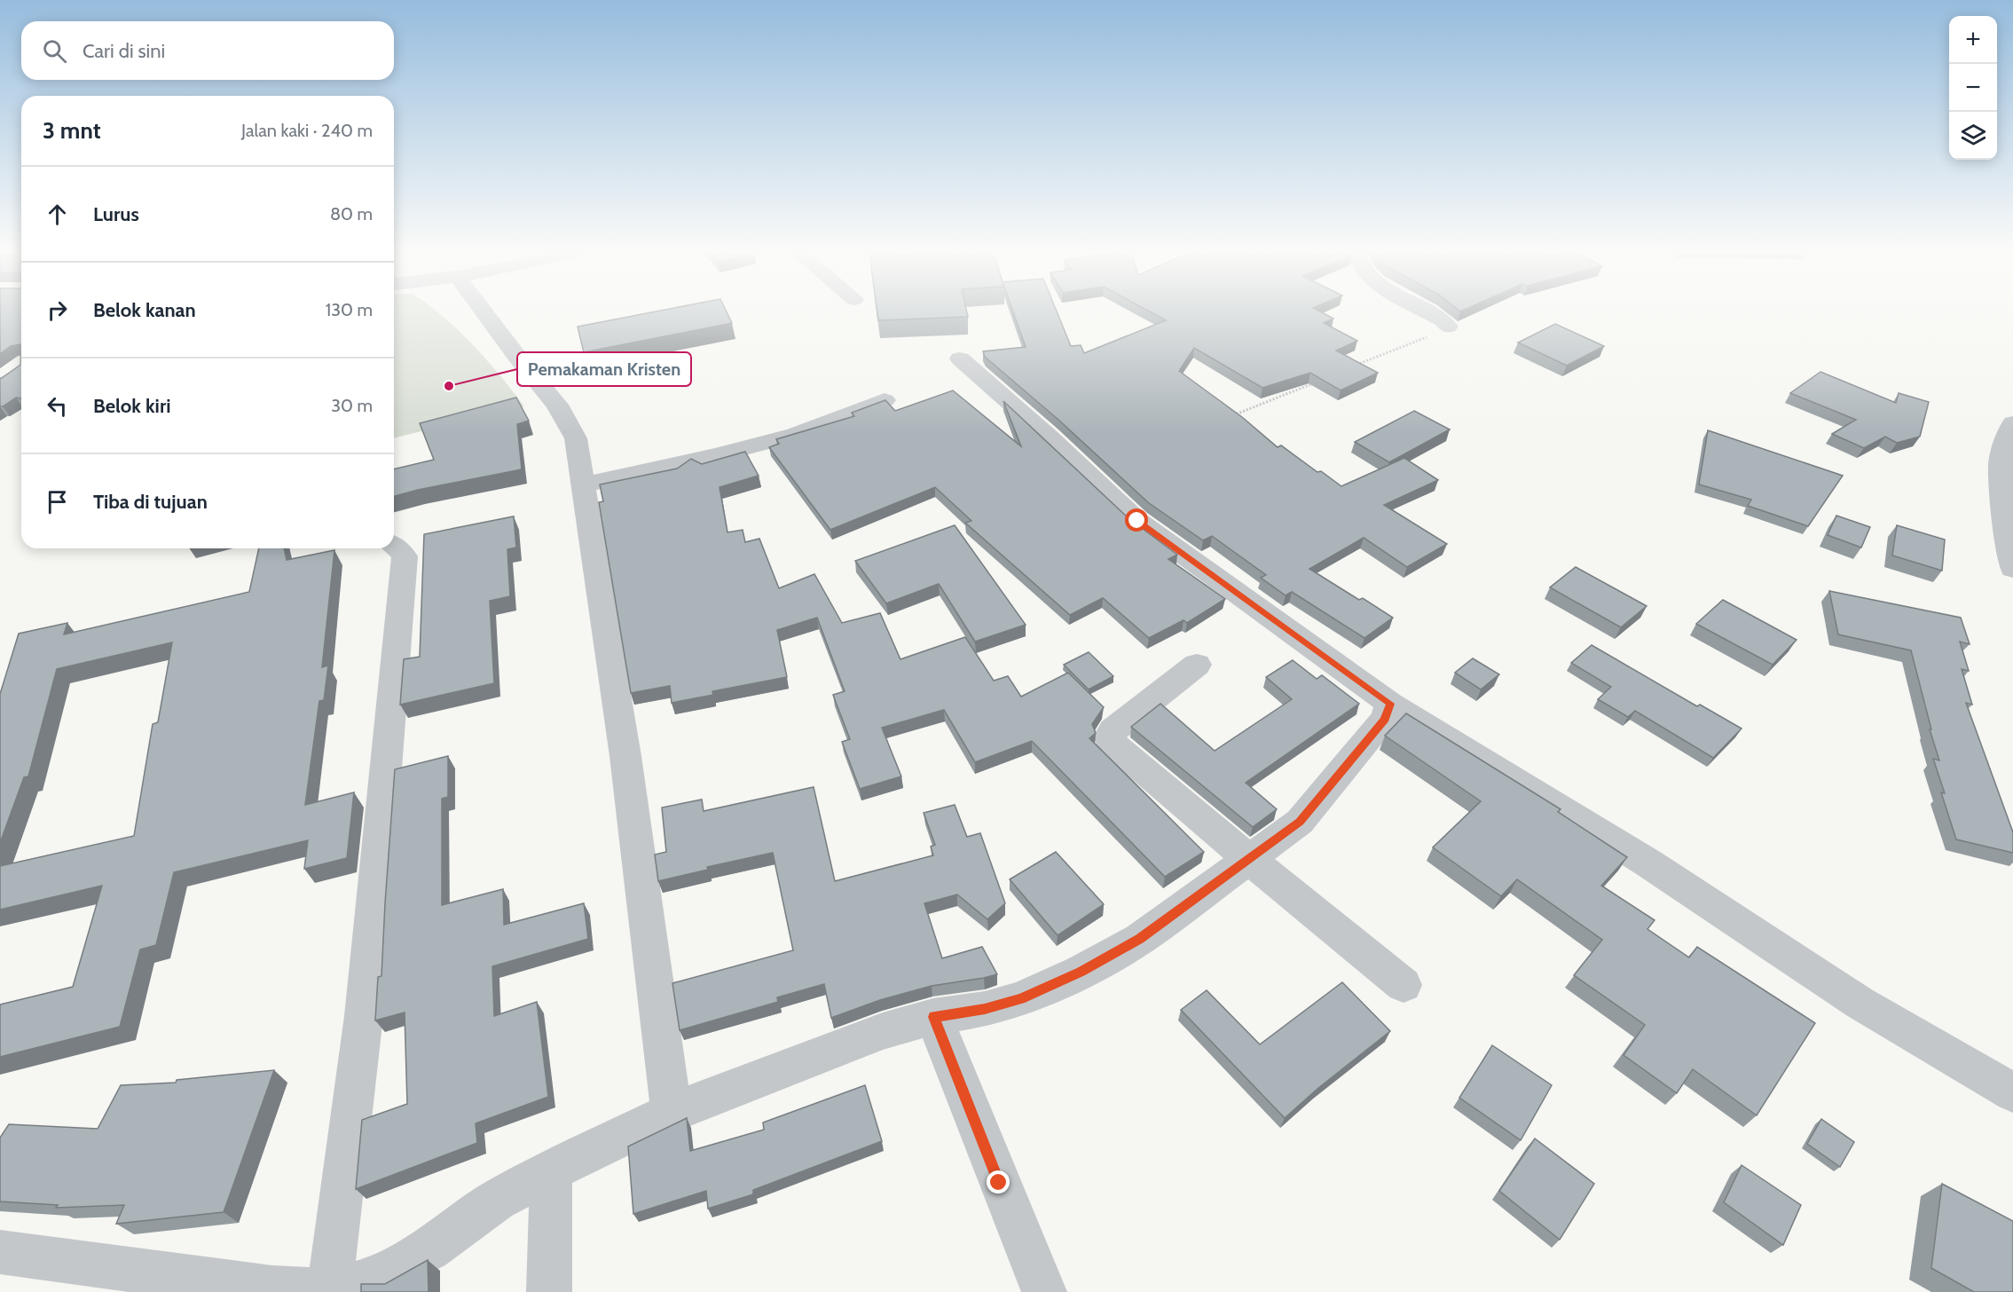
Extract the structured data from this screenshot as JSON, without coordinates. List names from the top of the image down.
{
  "places": ["Pemakaman Kristen"],
  "page": {
    "map_buttons": ["+", "−"],
    "search": "Cari di sini",
    "heading": ["3 mnt", "Jalan kaki · 240 m"],
    "list": [
      ["Lurus", "80 m"],
      ["Belok kanan", "130 m"],
      ["Belok kiri", "30 m"],
      "Tiba di tujuan"
    ]
  }
}
